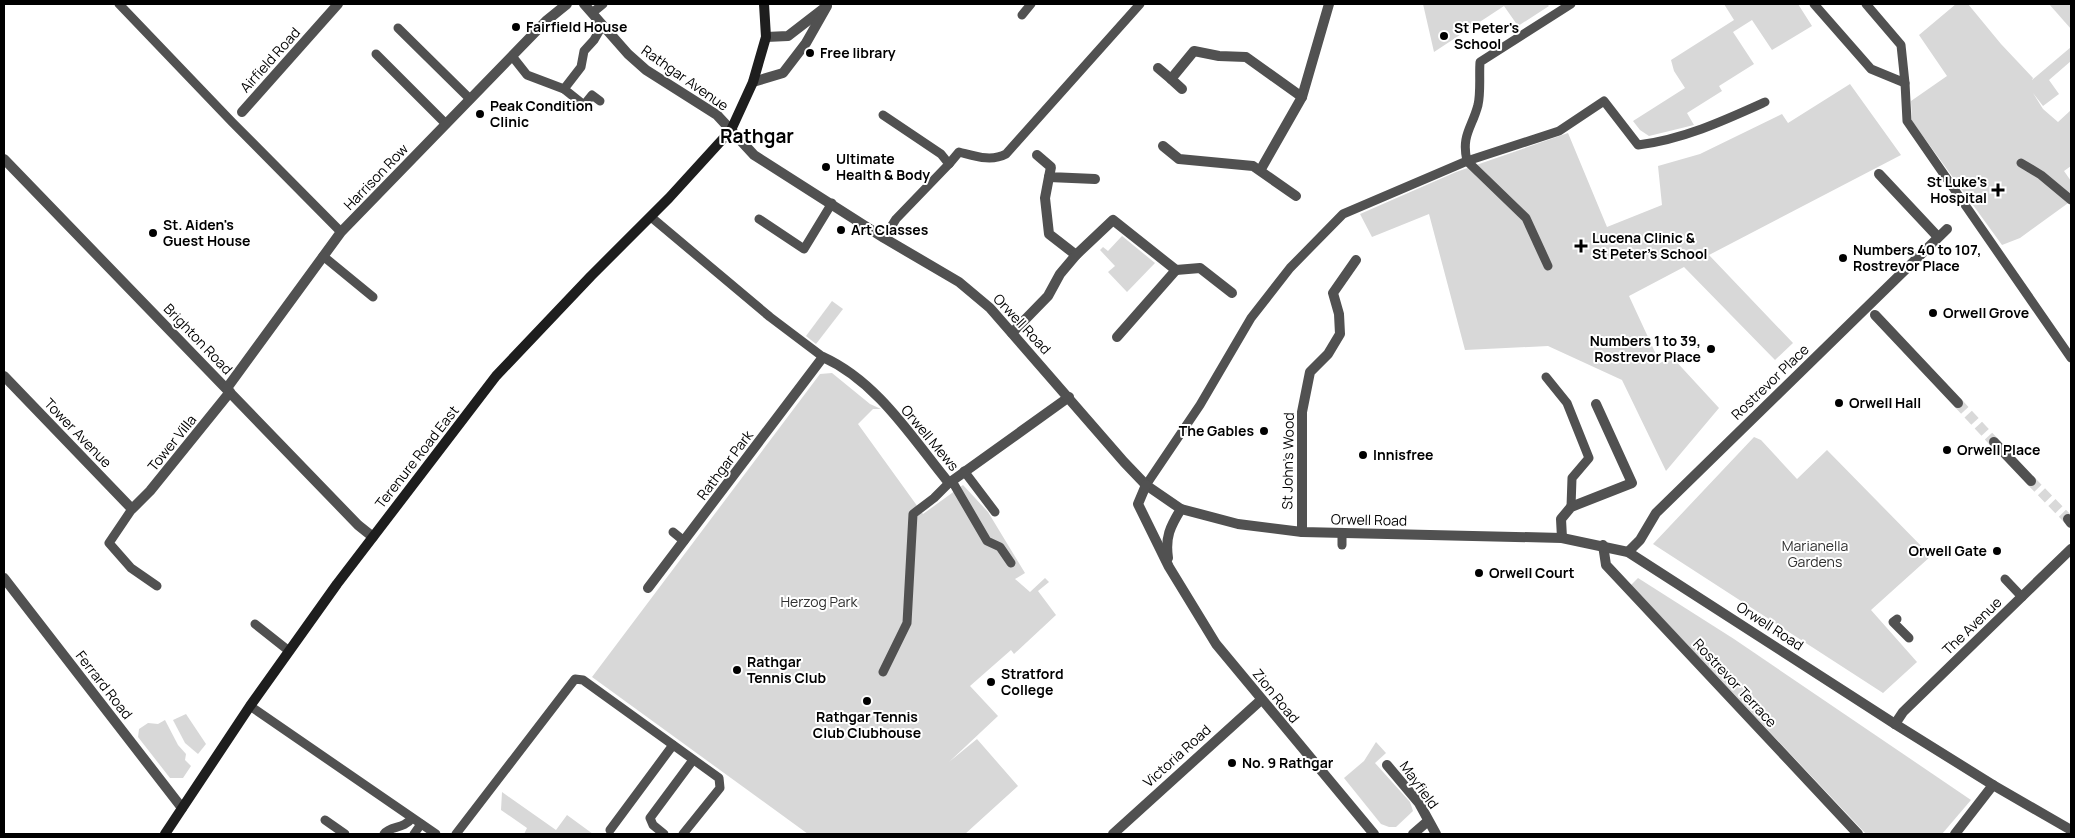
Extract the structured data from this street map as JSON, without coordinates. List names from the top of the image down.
{
  "streets": {
    "main road": ["Terenure Road East"],
    "street": [
      "Airfield Road",
      "Rathgar Avenue",
      "Harrison Row",
      "Orwell Road",
      "Brighton Road",
      "Rostrevor Place",
      "Tower Avenue",
      "Orwell Mews",
      "Tower Villa",
      "St John's Wood",
      "Rathgar Park",
      "The Avenue",
      "Rostrevor Terrace",
      "Ferrard Road",
      "Zion Road",
      "Victoria Road",
      "Mayfield"
    ]
  },
  "crossings": [
    ["Rathgar Avenue", "Orwell Road"],
    ["Rathgar Avenue", "Terenure Road East"],
    ["Harrison Row", "Brighton Road"],
    ["Harrison Row", "Tower Villa"],
    ["Orwell Road", "Rostrevor Place"],
    ["Orwell Road", "Orwell Mews"],
    ["Orwell Road", "Terenure Road East"],
    ["Orwell Road", "St John's Wood"],
    ["Orwell Road", "The Avenue"],
    ["Orwell Road", "Rostrevor Terrace"],
    ["Orwell Road", "Zion Road"],
    ["Brighton Road", "Tower Villa"],
    ["Brighton Road", "Terenure Road East"],
    ["Tower Avenue", "Tower Villa"],
    ["Orwell Mews", "Rathgar Park"],
    ["Terenure Road East", "Ferrard Road"],
    ["Zion Road", "Victoria Road"]
  ],
  "districts": ["Rathgar"],
  "parks": ["Marianella Gardens", "Herzog Park"],
  "places": {
    "other": [
      "Fairfield House",
      "St Peter's School",
      "Free library",
      "Peak Condition Clinic",
      "Ultimate Health & Body",
      "Art Classes",
      "St. Aiden's Guest House",
      "Numbers 40 to 107, Rostrevor Place",
      "Orwell Grove",
      "Numbers 1 to 39, Rostrevor Place",
      "Orwell Hall",
      "The Gables",
      "Orwell Place",
      "Innisfree",
      "Orwell Gate",
      "Orwell Court",
      "Rathgar Tennis Club",
      "Stratford College",
      "Rathgar Tennis Club Clubhouse",
      "No. 9 Rathgar"
    ],
    "health": ["St Luke's Hospital", "Lucena Clinic & St Peter's School"]
  }
}
